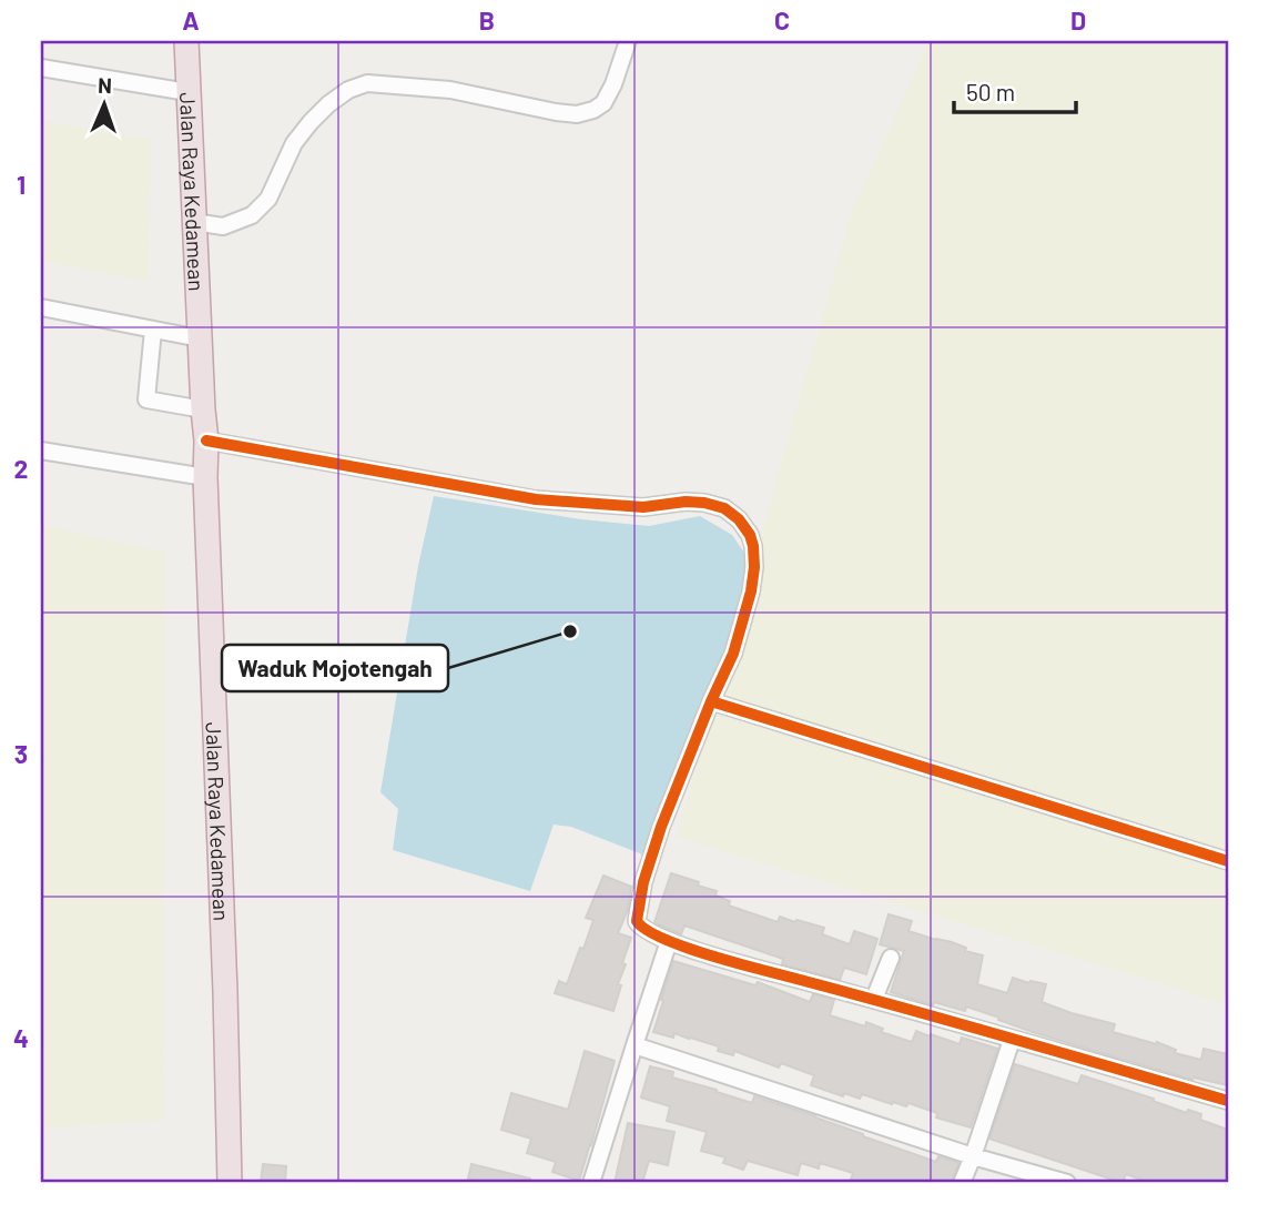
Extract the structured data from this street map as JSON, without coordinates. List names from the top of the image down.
{
  "streets": {
    "highway": ["Jalan Raya Kedamean"]
  },
  "places": ["Waduk Mojotengah"],
  "scale_bar": "50 m",
  "north": "top",
  "grid": {
    "columns": [
      "A",
      "B",
      "C",
      "D"
    ],
    "rows": [
      "1",
      "2",
      "3",
      "4"
    ]
  }
}
